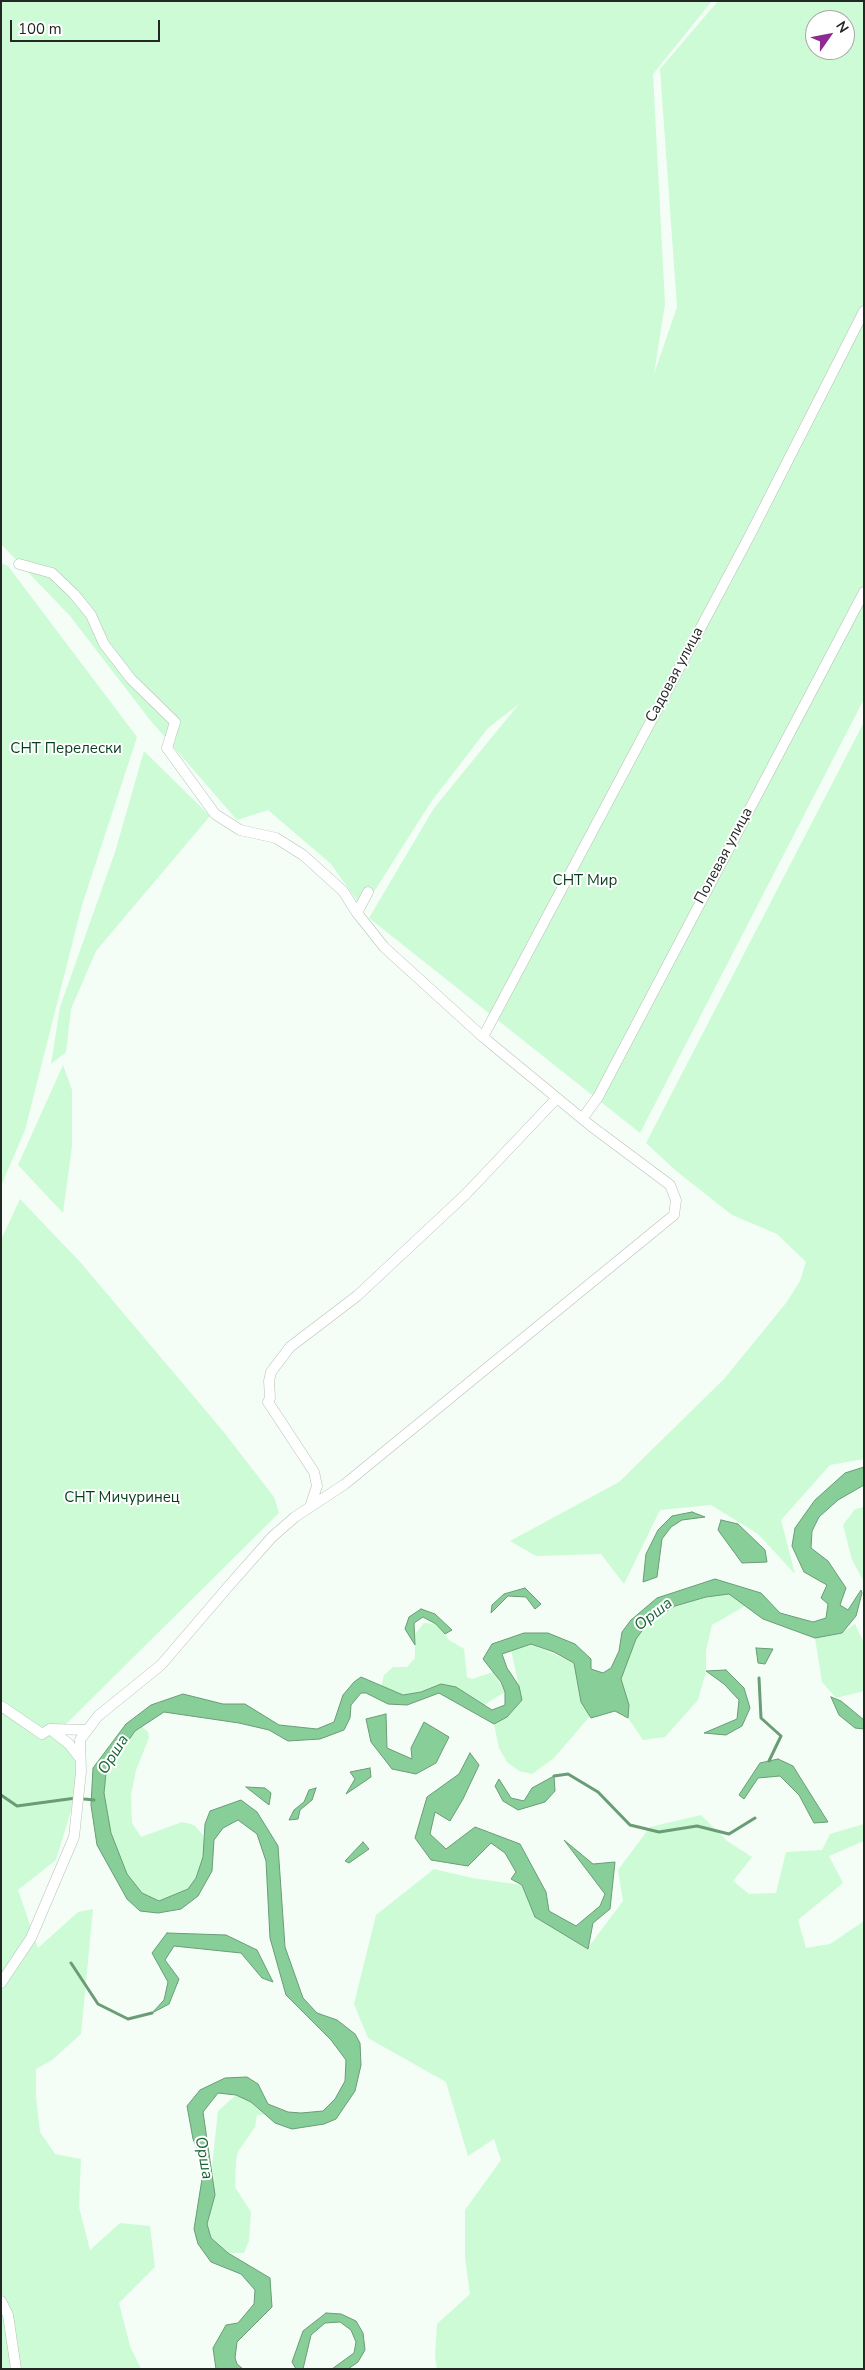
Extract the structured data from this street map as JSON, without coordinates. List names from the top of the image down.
{
  "streets": {
    "street": ["Садовая улица", "Полевая улица"]
  },
  "water": ["Орша"],
  "parks": ["СНТ Перелески", "СНТ Мир", "СНТ Мичуринец"],
  "scale_bar": "100 m",
  "north": "top right"
}
